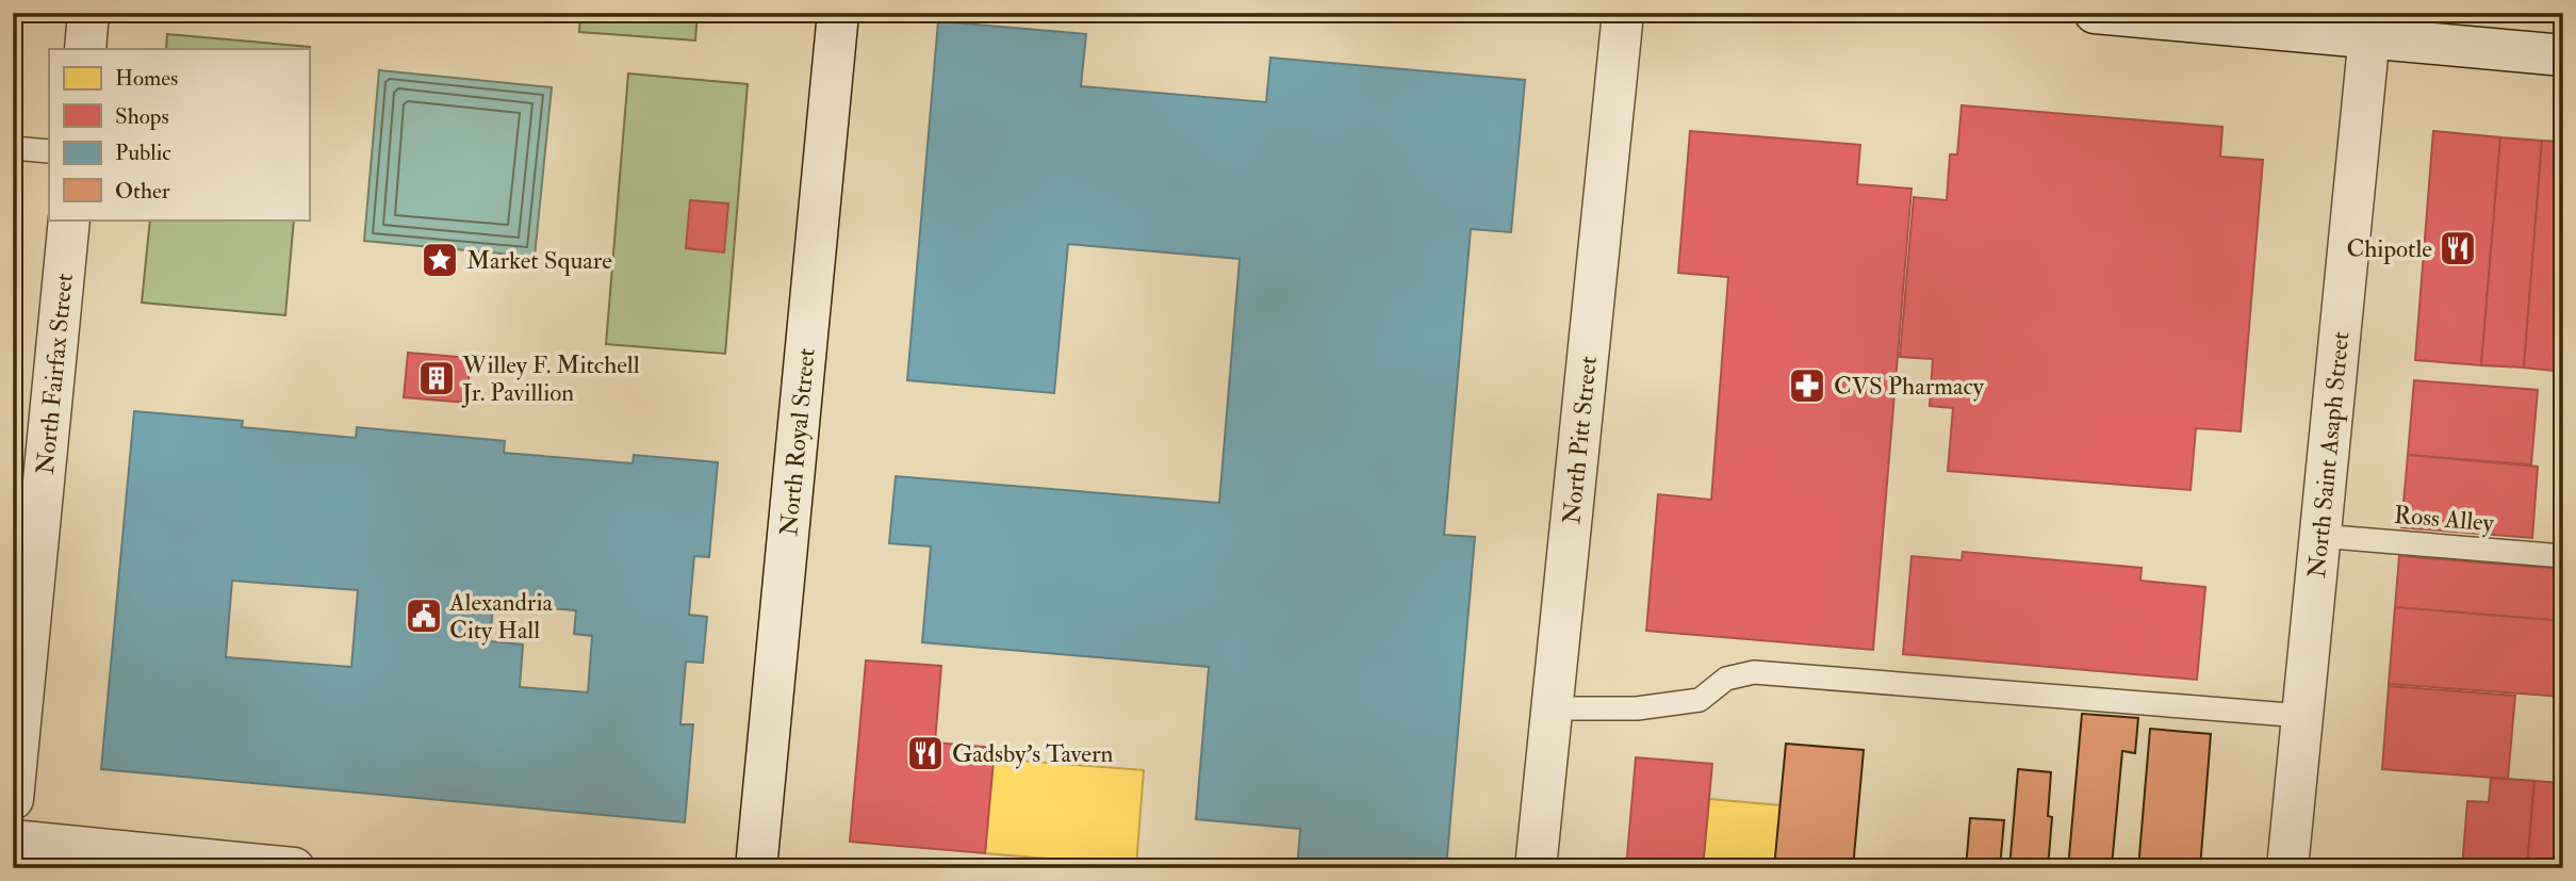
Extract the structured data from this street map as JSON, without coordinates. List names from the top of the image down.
{
  "streets": {
    "street": [
      "North Fairfax Street",
      "North Royal Street",
      "North Pitt Street",
      "North Saint Asaph Street"
    ],
    "lane": ["Ross Alley"]
  },
  "crossings": [
    ["North Saint Asaph Street", "Ross Alley"]
  ],
  "places": {
    "restaurant": ["Chipotle", "Gadsby's Tavern"],
    "place": ["Market Square"],
    "building": ["Willey F. Mitchell Jr. Pavillion"],
    "pharmacy": ["CVS Pharmacy"],
    "public building": ["Alexandria City Hall"]
  },
  "legend": [
    "Homes",
    "Shops",
    "Public",
    "Other"
  ]
}
